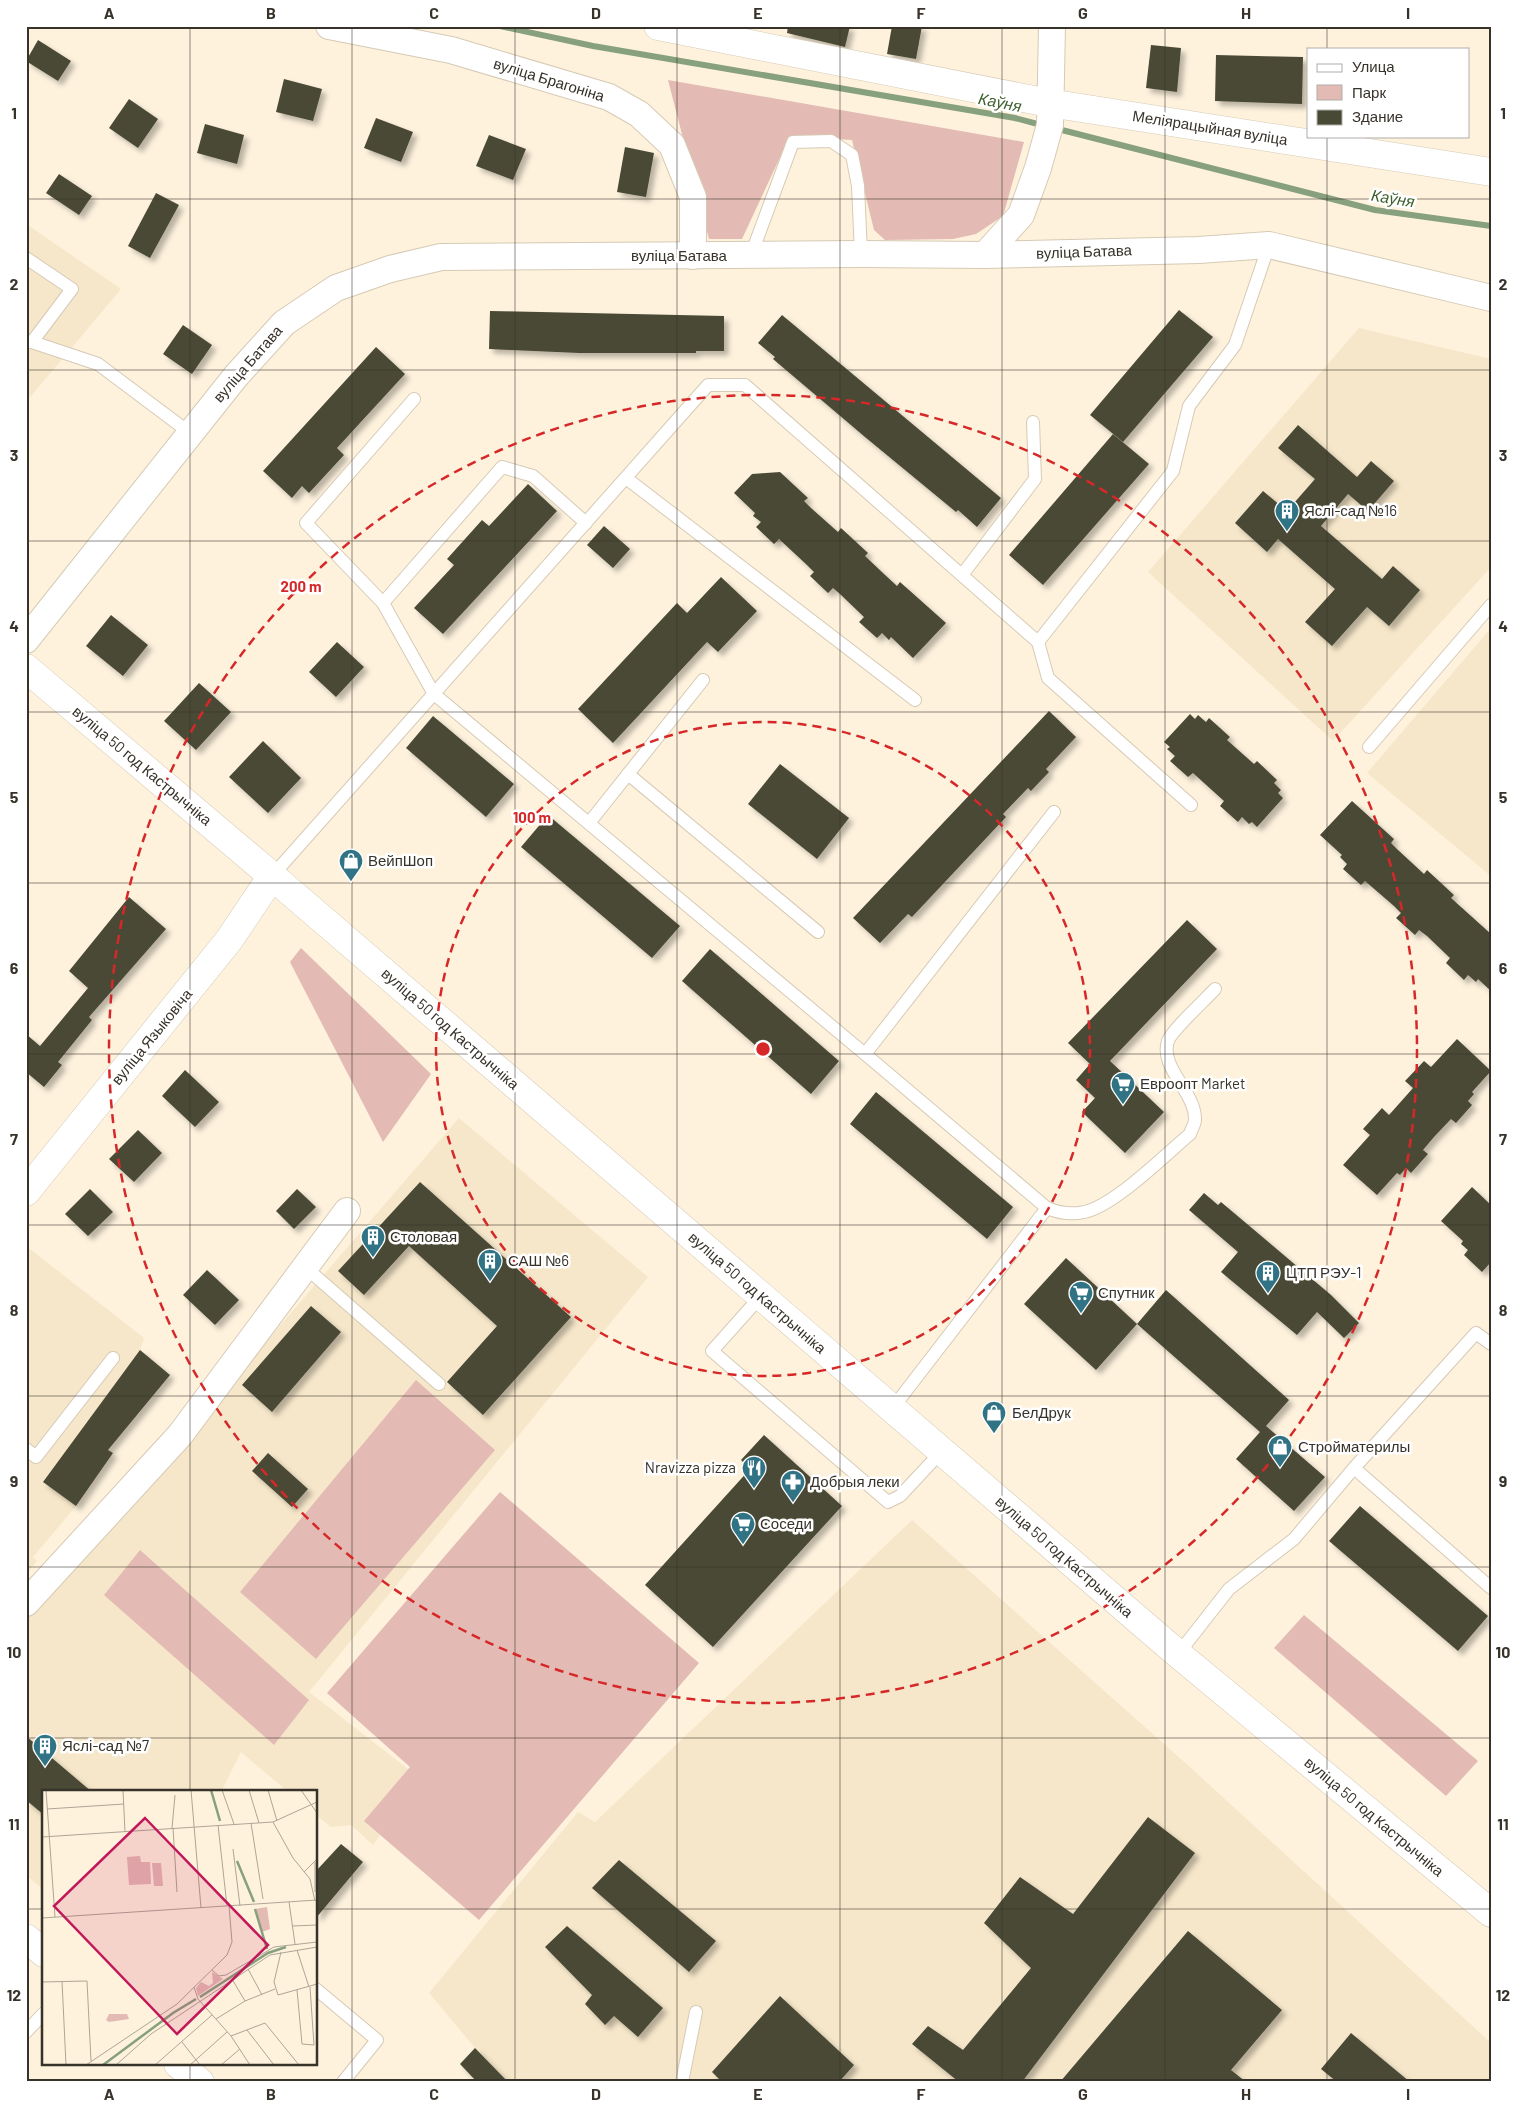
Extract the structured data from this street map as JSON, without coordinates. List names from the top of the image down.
{
  "streets": {
    "main road": ["Меліярацыйная вуліца", "вуліца 50 год Кастрычніка", "вуліца Языковіча"],
    "street": ["вуліца Брагоніна", "вуліца Батава"]
  },
  "crossings": [
    ["вуліца Брагоніна", "вуліца Батава"],
    ["вуліца 50 год Кастрычніка", "вуліца Языковіча"]
  ],
  "water": ["Каўня"],
  "places": {
    "building": [
      "Яслі-сад №16",
      "Столовая",
      "САШ №6",
      "ЦТП РЭУ-1",
      "Яслі-сад №7"
    ],
    "shop": ["ВейпШоп", "БелДрук", "Стройматерилы"],
    "supermarket": ["Евроопт Market", "Спутник", "Соседи"],
    "restaurant": ["Nravizza pizza"],
    "pharmacy": ["Добрыя леки"]
  },
  "legend": ["Улица", "Парк", "Здание"],
  "grid": {
    "columns": [
      "A",
      "B",
      "C",
      "D",
      "E",
      "F",
      "G",
      "H",
      "I"
    ],
    "rows": [
      "1",
      "2",
      "3",
      "4",
      "5",
      "6",
      "7",
      "8",
      "9",
      "10",
      "11",
      "12"
    ]
  },
  "rings": ["200 m", "100 m"]
}
